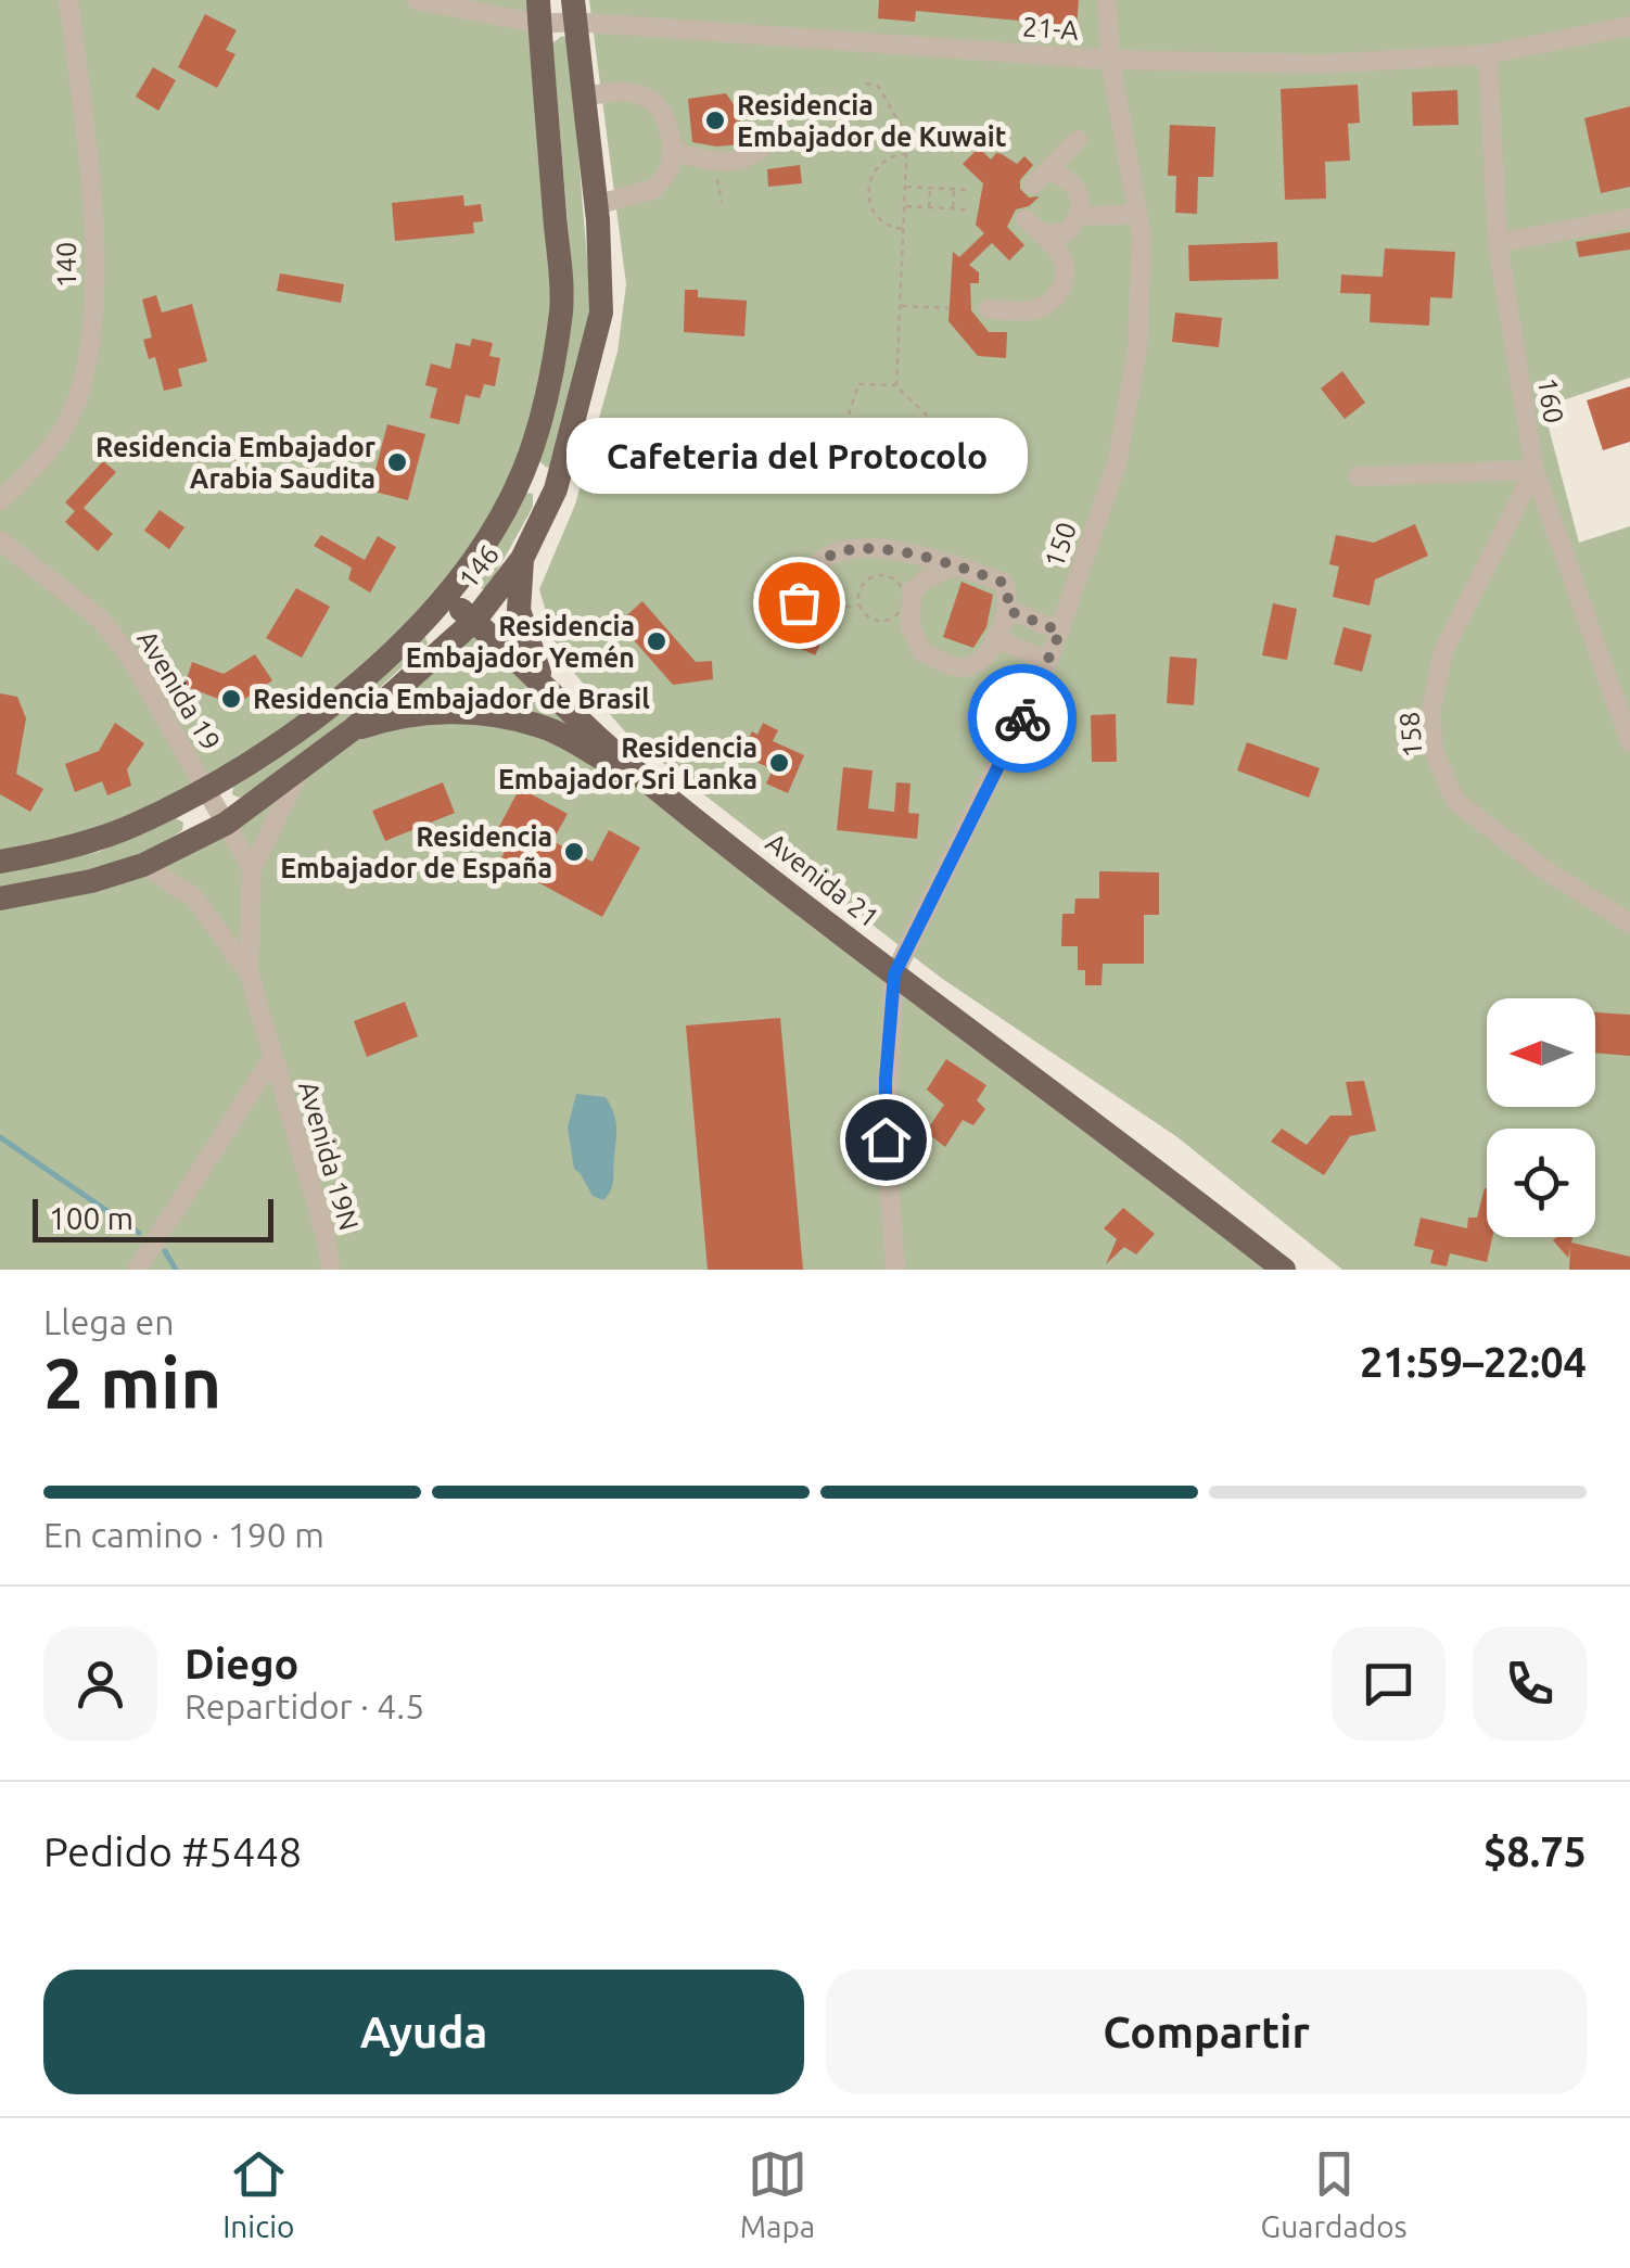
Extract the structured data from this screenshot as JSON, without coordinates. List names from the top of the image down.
{
  "streets": {
    "main road": ["146", "Avenida 21"],
    "street": [
      "21-A",
      "140",
      "160",
      "150",
      "Avenida 19",
      "158",
      "Avenida 19N"
    ]
  },
  "crossings": [
    ["21-A", "160"],
    ["21-A", "150"],
    ["21-A", "146"],
    ["160", "158"],
    ["150", "Avenida 21"],
    ["146", "Avenida 19"],
    ["146", "Avenida 21"]
  ],
  "places": [
    "Residencia Embajador de Kuwait",
    "Residencia Embajador Arabia Saudita",
    "Cafeteria del Protocolo",
    "Residencia Embajador Yemén",
    "Residencia Embajador de Brasil",
    "Residencia Embajador Sri Lanka",
    "Residencia Embajador de España"
  ],
  "scale_bar": "100 m",
  "north": "left",
  "page": {
    "bubble": "Cafeteria del Protocolo",
    "scale": "100 m",
    "heading": ["2 min", "Llega en", "21:59–22:04"],
    "panel": [
      "Diego",
      "Repartidor · 4.5",
      "Pedido #5448",
      "$8.75"
    ],
    "bar": "En camino · 190 m",
    "buttons": ["Ayuda", "Compartir"],
    "tabs": ["Inicio", "Mapa", "Guardados"]
  }
}
